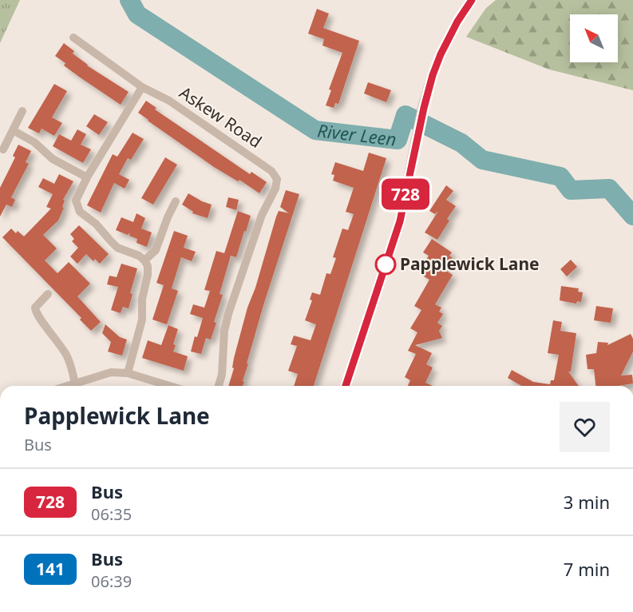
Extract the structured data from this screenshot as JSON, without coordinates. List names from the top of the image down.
{
  "streets": {
    "street": ["Askew Road"]
  },
  "water": ["River Leen"],
  "places": ["Papplewick Lane"],
  "lines": ["bus line 728"],
  "north": "top left",
  "page": {
    "on_map": "728",
    "heading": ["Papplewick Lane", "Bus"],
    "list": [
      {
        "mark": "728",
        "name": "Bus",
        "note": "06:35",
        "value": "3 min"
      },
      {
        "mark": "141",
        "name": "Bus",
        "note": "06:39",
        "value": "7 min"
      }
    ]
  }
}
